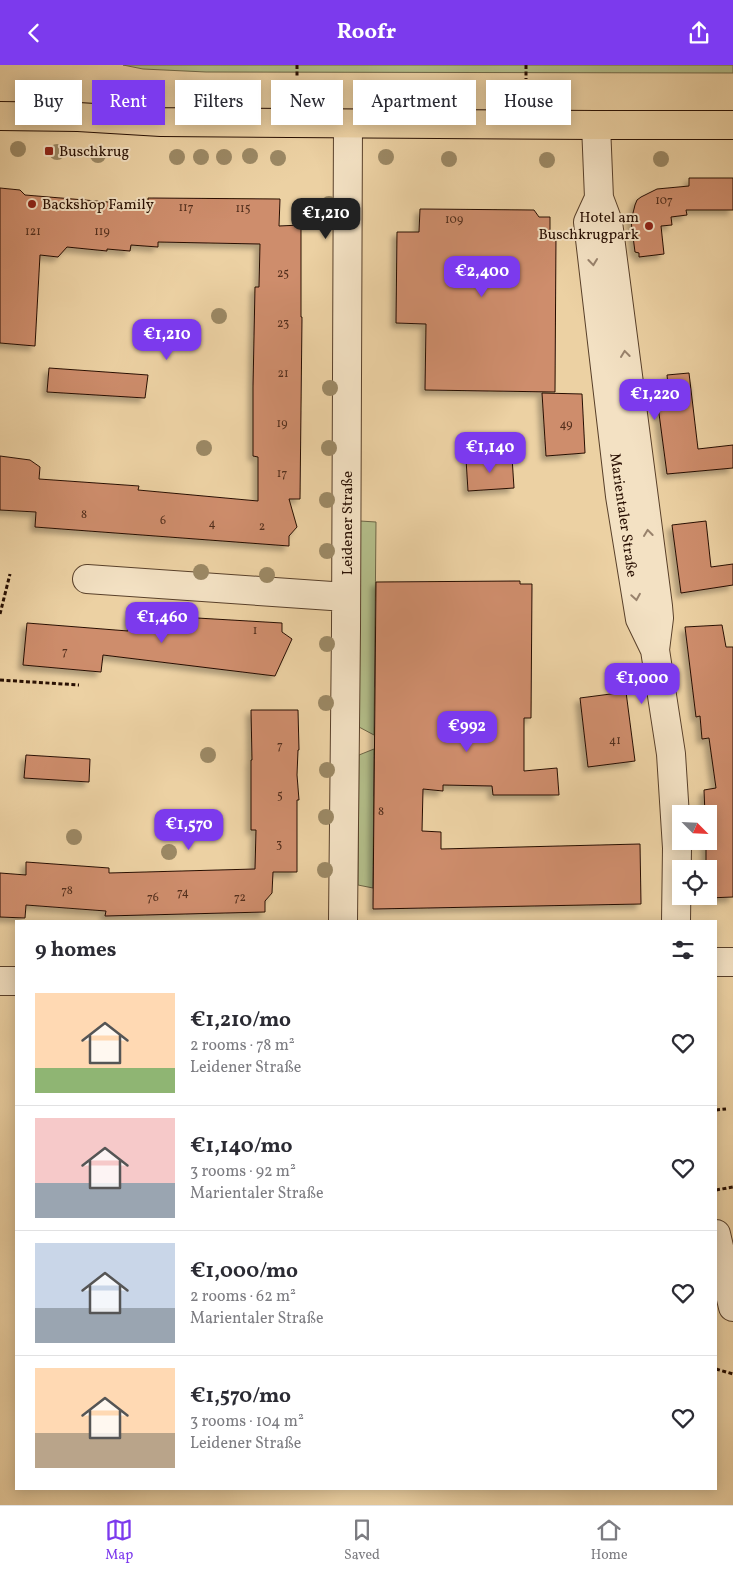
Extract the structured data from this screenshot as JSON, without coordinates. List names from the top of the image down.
{
  "streets": {
    "street": ["Marientaler Straße", "Leidener Straße"]
  },
  "places": {
    "transit": ["Buschkrug"],
    "other": ["Backshop Family", "Hotel am Buschkrugpark"]
  },
  "house_numbers": [
    "107",
    "117",
    "115",
    "109",
    "121",
    "119",
    "25",
    "23",
    "21",
    "19",
    "49",
    "17",
    "8",
    "6",
    "4",
    "2",
    "1",
    "7",
    "41",
    "7",
    "5",
    "8",
    "3",
    "78",
    "74",
    "76",
    "72"
  ],
  "north": "bottom right",
  "page": {
    "header": "Roofr",
    "chip": [
      "Buy",
      "Rent",
      "Filters",
      "New",
      "Apartment",
      "House"
    ],
    "price": [
      "€1,210",
      "€2,400",
      "€1,210",
      "€1,220",
      "€1,140",
      "€1,460",
      "€1,000",
      "€992",
      "€1,570"
    ],
    "heading": "9 homes",
    "list": [
      {
        "name": "€1,210/mo",
        "note": "2 rooms · 78 m² · Leidener Straße"
      },
      {
        "name": "€1,140/mo",
        "note": "3 rooms · 92 m² · Marientaler Straße"
      },
      {
        "name": "€1,000/mo",
        "note": "2 rooms · 62 m² · Marientaler Straße"
      },
      {
        "name": "€1,570/mo",
        "note": "3 rooms · 104 m² · Leidener Straße"
      }
    ],
    "tabs": ["Map", "Saved", "Home"]
  }
}
